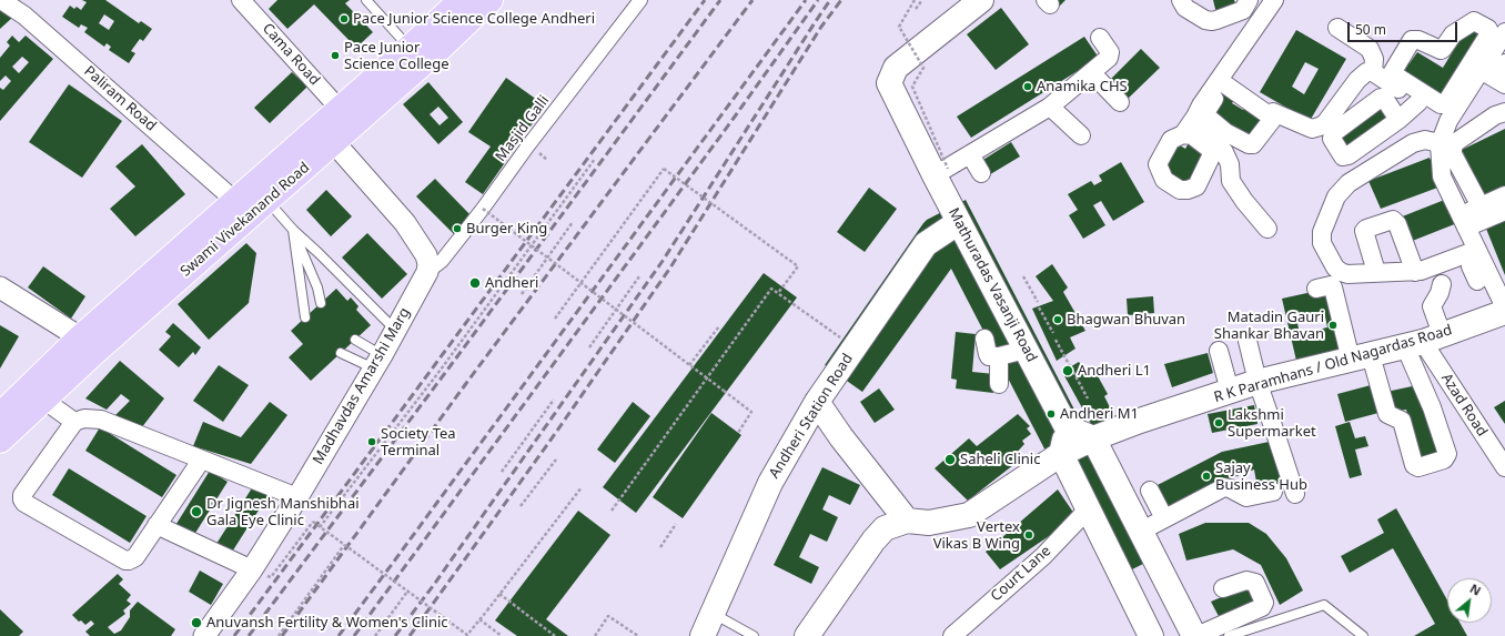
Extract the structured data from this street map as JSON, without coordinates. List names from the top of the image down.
{
  "streets": {
    "main road": [
      "Swami Vivekanand Road",
      "Mathuradas Vasanji Road",
      "R K Paramhans / Old Nagardas Road",
      "Andheri Station Road"
    ],
    "street": [
      "Cama Road",
      "Paliram Road",
      "Masjid Galli",
      "Madhavdas Amarshi Marg",
      "Azad Road",
      "Court Lane"
    ]
  },
  "crossings": [
    ["Cama Road", "Swami Vivekanand Road"],
    ["Paliram Road", "Swami Vivekanand Road"],
    ["Masjid Galli", "Madhavdas Amarshi Marg"],
    ["Mathuradas Vasanji Road", "Andheri Station Road"],
    ["R K Paramhans / Old Nagardas Road", "Azad Road"]
  ],
  "places": [
    "Pace Junior Science College Andheri",
    "Pace Junior Science College",
    "Anamika CHS",
    "Burger King",
    "Andheri",
    "Bhagwan Bhuvan",
    "Matadin Gauri Shankar Bhavan",
    "Andheri L1",
    "Andheri M1",
    "Lakshmi Supermarket",
    "Society Tea Terminal",
    "Saheli Clinic",
    "Sajay Business Hub",
    "Dr Jignesh Manshibhai Gala Eye Clinic",
    "Vertex Vikas B Wing",
    "Anuvansh Fertility & Women's Clinic"
  ],
  "scale_bar": "50 m",
  "north": "top right"
}
